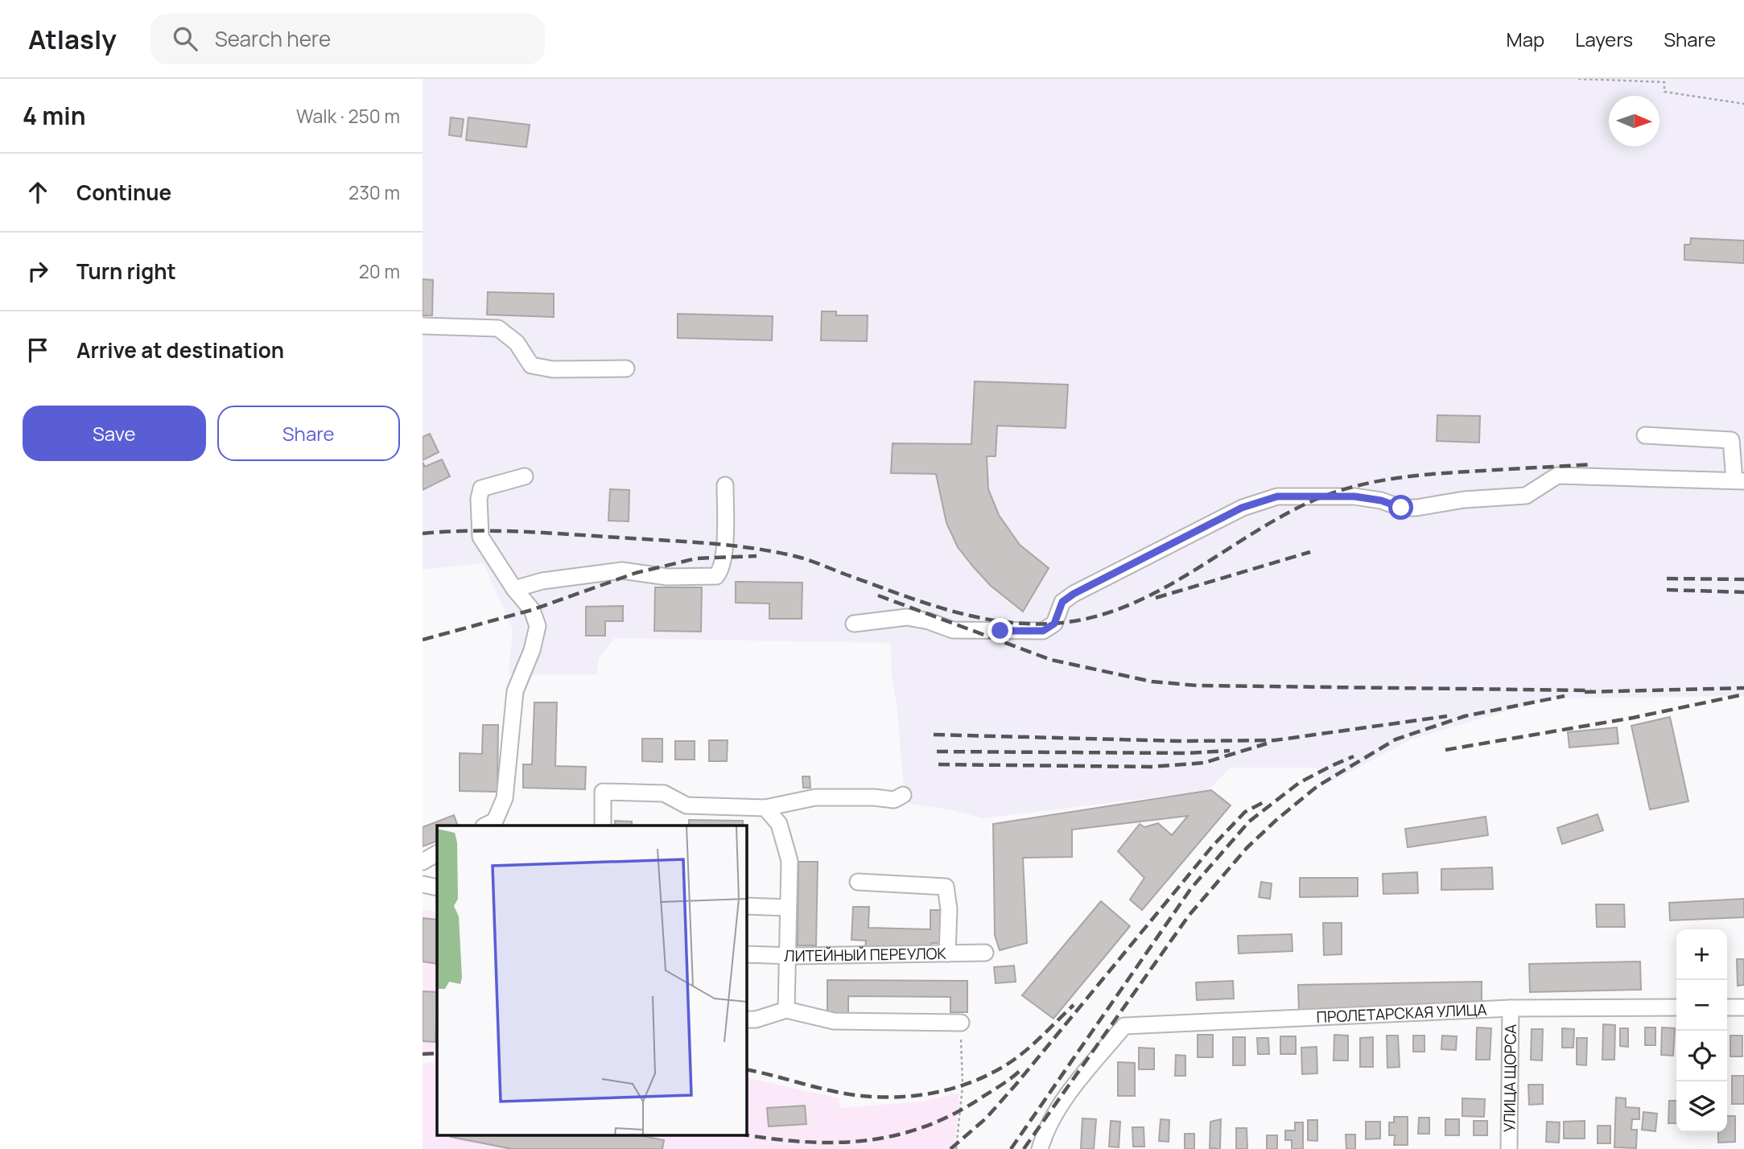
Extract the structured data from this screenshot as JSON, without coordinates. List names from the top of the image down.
{
  "streets": {
    "street": ["ЛИТЕЙНЫЙ ПЕРЕУЛОК", "ПРОЛЕТАРСКАЯ УЛИЦА", "УЛИЦА ЩОРСА"]
  },
  "crossings": [
    ["ПРОЛЕТАРСКАЯ УЛИЦА", "УЛИЦА ЩОРСА"]
  ],
  "north": "right",
  "page": {
    "header": "Atlasly",
    "search": "Search here",
    "nav": ["Map", "Layers", "Share"],
    "heading": ["4 min", "Walk · 250 m"],
    "list": [
      ["Continue", "230 m"],
      ["Turn right", "20 m"],
      "Arrive at destination"
    ],
    "buttons": ["Save", "Share"],
    "map_buttons": ["+", "−"]
  }
}
